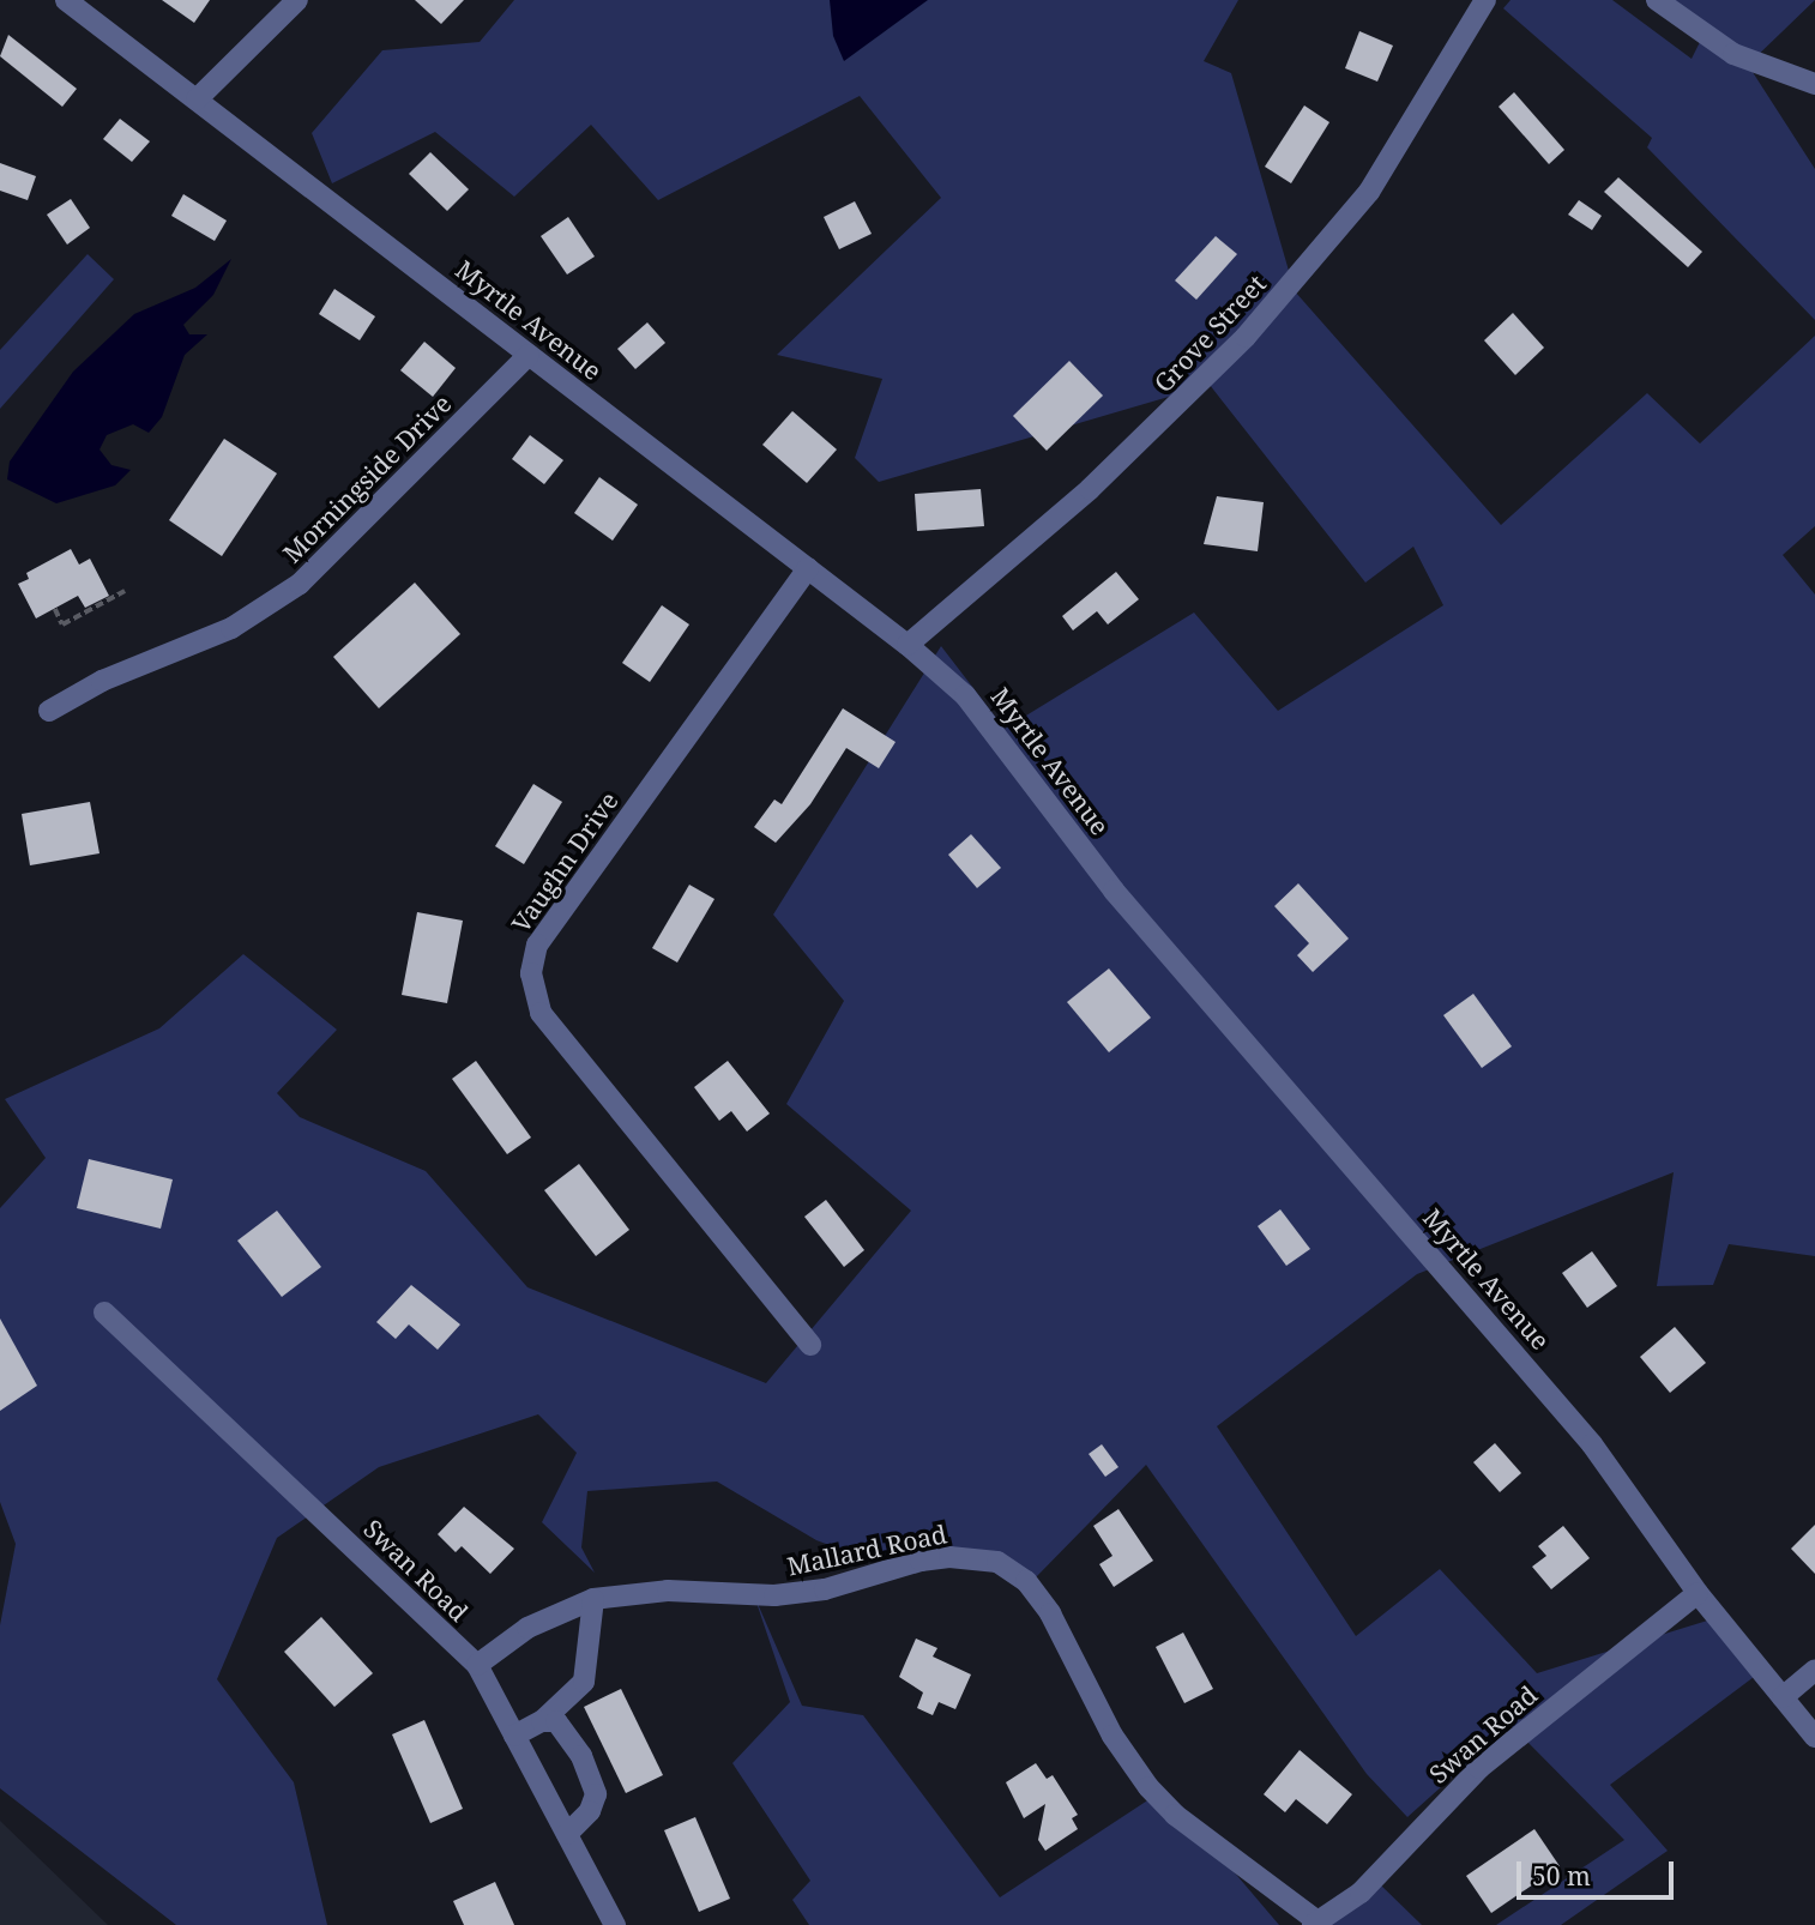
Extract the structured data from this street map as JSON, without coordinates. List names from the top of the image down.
{
  "streets": {
    "street": [
      "Myrtle Avenue",
      "Grove Street",
      "Morningside Drive",
      "Vaughn Drive",
      "Mallard Road",
      "Swan Road"
    ]
  },
  "crossings": [
    ["Myrtle Avenue", "Grove Street"],
    ["Myrtle Avenue", "Morningside Drive"],
    ["Myrtle Avenue", "Vaughn Drive"],
    ["Myrtle Avenue", "Swan Road"],
    ["Mallard Road", "Swan Road"]
  ],
  "scale_bar": "50 m"
}
